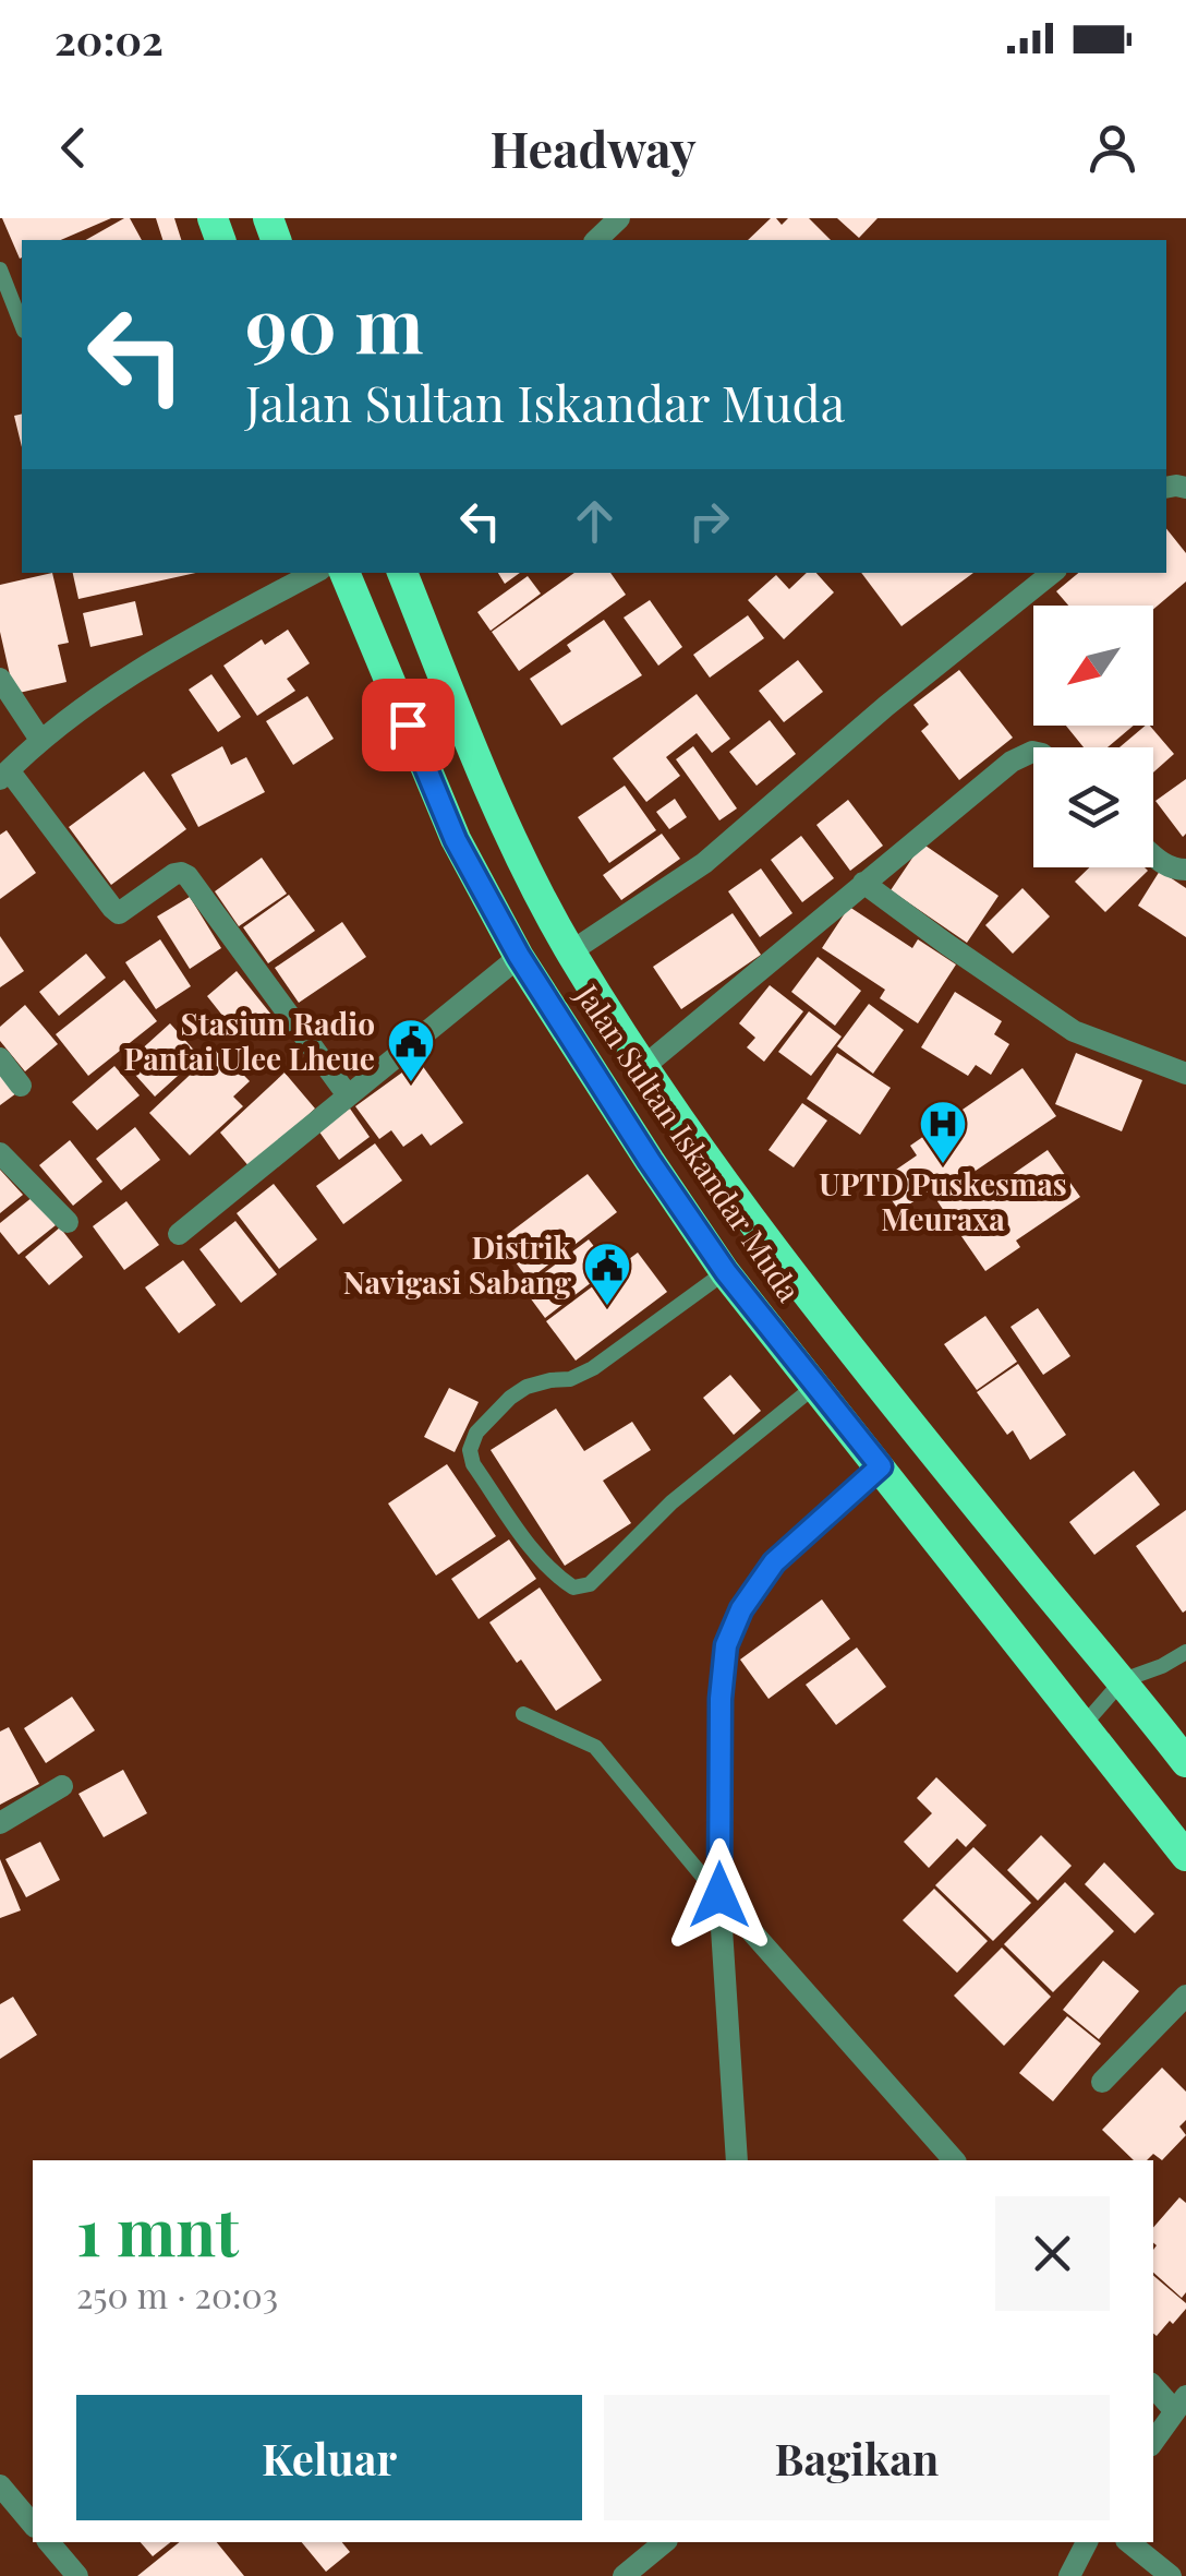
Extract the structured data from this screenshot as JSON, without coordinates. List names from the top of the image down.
{
  "streets": {
    "highway": ["Jalan Sultan Iskandar Muda"]
  },
  "places": {
    "public building": ["Stasiun Radio Pantai Ulee Lheue", "Distrik Navigasi Sabang"],
    "hospital": ["UPTD Puskesmas Meuraxa"]
  },
  "north": "bottom left",
  "page": {
    "status": "20:02",
    "header": "Headway",
    "turn": ["90 m", "Jalan Sultan Iskandar Muda"],
    "heading": ["1 mnt", "250 m · 20:03"],
    "buttons": ["Keluar", "Bagikan"]
  }
}
